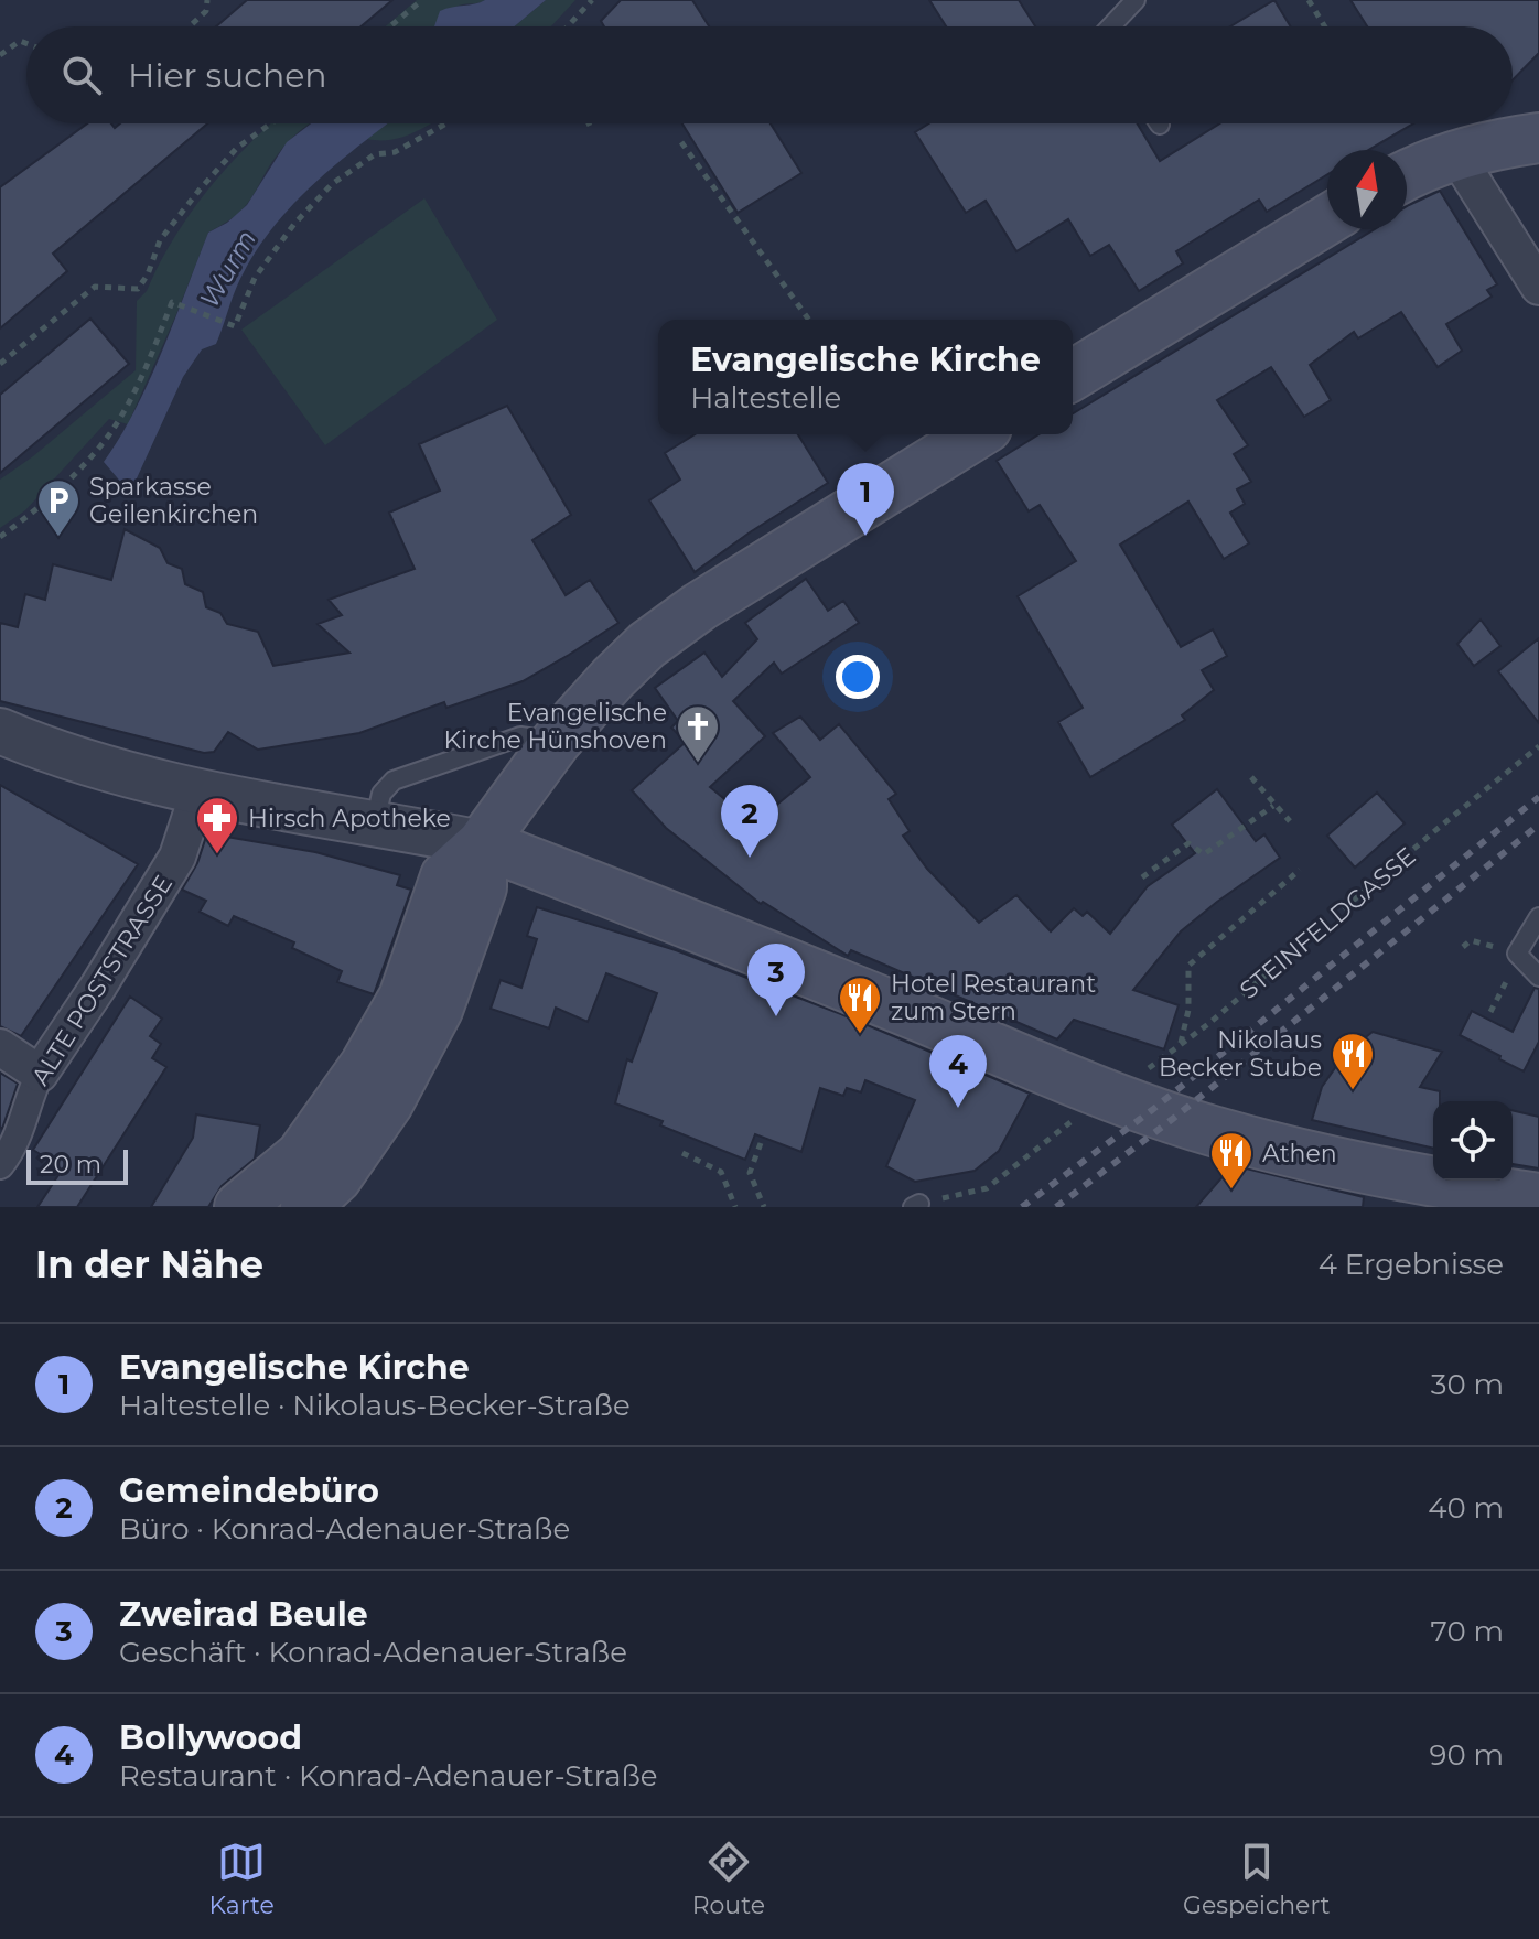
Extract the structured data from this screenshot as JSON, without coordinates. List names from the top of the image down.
{
  "streets": {
    "street": ["ALTE POSTSTRASSE"],
    "path": ["STEINFELDGASSE"]
  },
  "water": ["Wurm"],
  "places": {
    "parking": ["Sparkasse Geilenkirchen"],
    "church": ["Evangelische Kirche Hünshoven"],
    "pharmacy": ["Hirsch Apotheke"],
    "restaurant": ["Hotel Restaurant zum Stern", "Nikolaus Becker Stube", "Athen"]
  },
  "scale_bar": "20 m",
  "north": "top",
  "page": {
    "search": "Hier suchen",
    "popup": ["Evangelische Kirche", "Haltestelle"],
    "pins": [
      "1",
      "2",
      "3",
      "4"
    ],
    "scale": "20 m",
    "heading": ["In der Nähe", "4 Ergebnisse"],
    "list": [
      {
        "mark": "1",
        "name": "Evangelische Kirche",
        "note": "Haltestelle · Nikolaus-Becker-Straße",
        "value": "30 m"
      },
      {
        "mark": "2",
        "name": "Gemeindebüro",
        "note": "Büro · Konrad-Adenauer-Straße",
        "value": "40 m"
      },
      {
        "mark": "3",
        "name": "Zweirad Beule",
        "note": "Geschäft · Konrad-Adenauer-Straße",
        "value": "70 m"
      },
      {
        "mark": "4",
        "name": "Bollywood",
        "note": "Restaurant · Konrad-Adenauer-Straße",
        "value": "90 m"
      }
    ],
    "nav": ["Karte", "Route", "Gespeichert"]
  }
}
